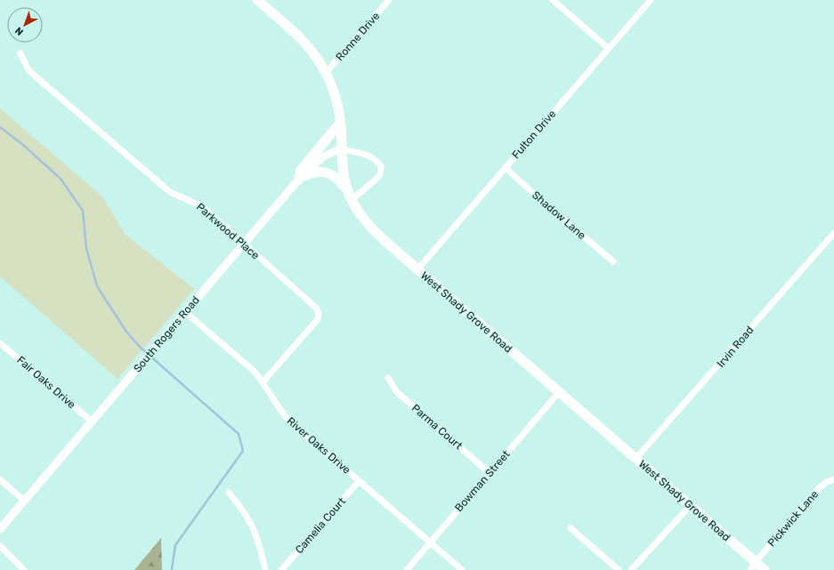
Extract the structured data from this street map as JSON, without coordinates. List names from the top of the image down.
{
  "streets": {
    "main road": ["West Shady Grove Road"],
    "street": [
      "Ronne Drive",
      "Fulton Drive",
      "Shadow Lane",
      "Parkwood Place",
      "South Rogers Road",
      "Irvin Road",
      "Fair Oaks Drive",
      "Parma Court",
      "River Oaks Drive",
      "Bowman Street",
      "Pickwick Lane",
      "Camelia Court"
    ]
  },
  "crossings": [
    ["Ronne Drive", "West Shady Grove Road"],
    ["Fulton Drive", "Shadow Lane"],
    ["Fulton Drive", "West Shady Grove Road"],
    ["Parkwood Place", "South Rogers Road"],
    ["Parkwood Place", "River Oaks Drive"],
    ["West Shady Grove Road", "South Rogers Road"],
    ["West Shady Grove Road", "Irvin Road"],
    ["West Shady Grove Road", "Bowman Street"],
    ["West Shady Grove Road", "Pickwick Lane"],
    ["South Rogers Road", "Fair Oaks Drive"],
    ["South Rogers Road", "River Oaks Drive"],
    ["Parma Court", "Bowman Street"],
    ["River Oaks Drive", "Bowman Street"],
    ["River Oaks Drive", "Camelia Court"]
  ],
  "north": "bottom left"
}
